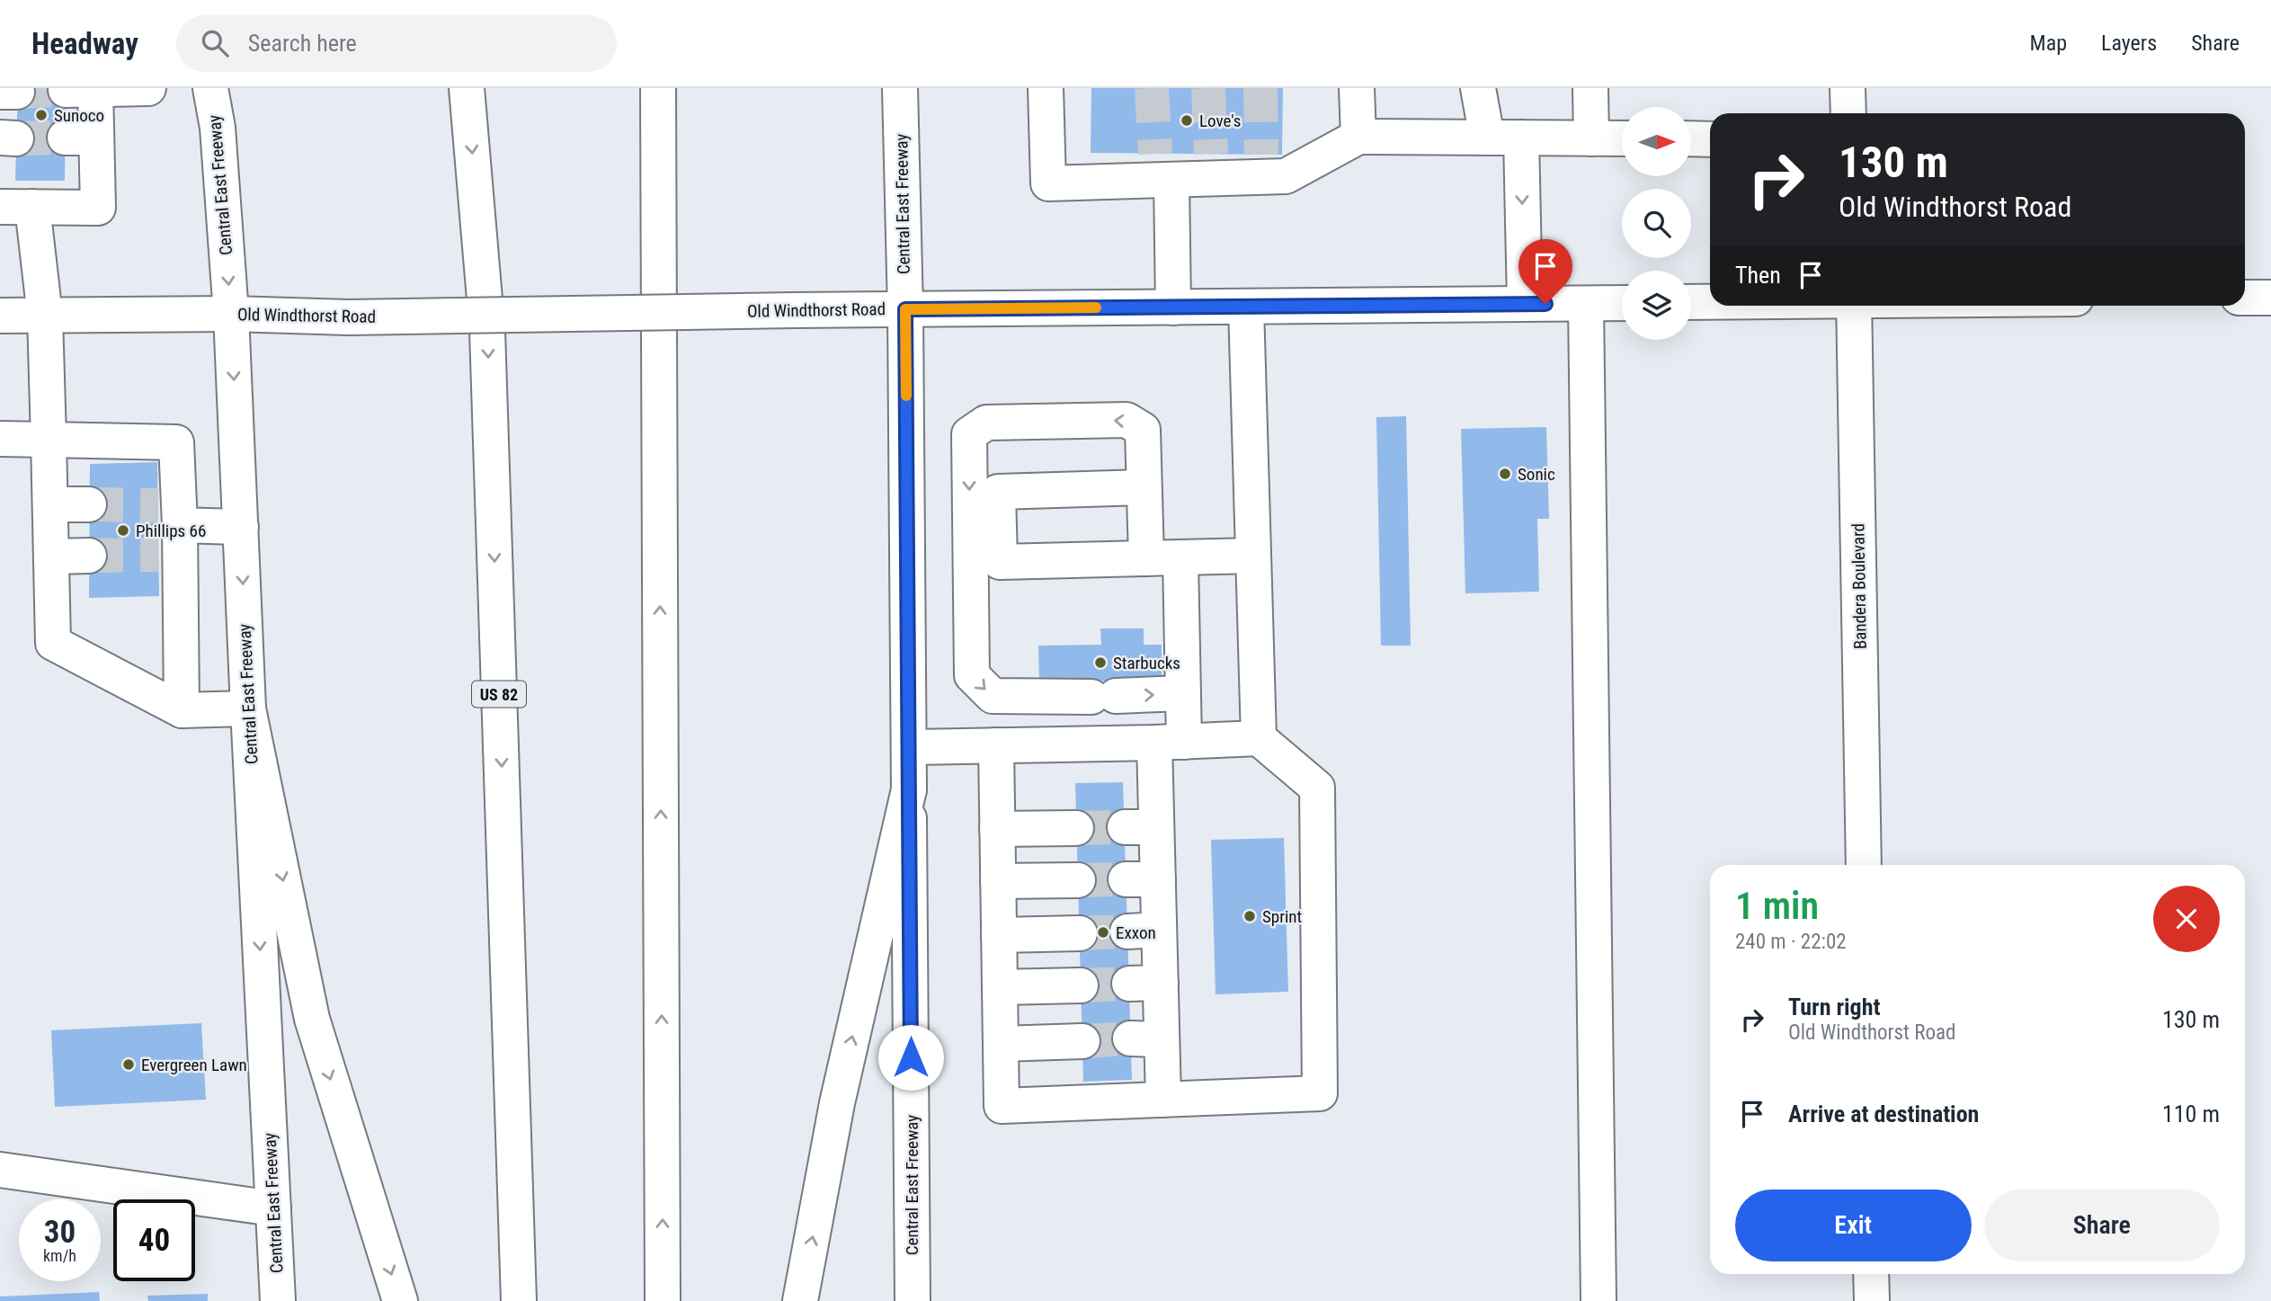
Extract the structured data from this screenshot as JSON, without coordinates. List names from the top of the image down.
{
  "streets": {
    "main road": [
      "Central East Freeway",
      "Old Windthorst Road",
      "Bandera Boulevard",
      "US 82"
    ]
  },
  "crossings": [
    ["Central East Freeway", "Old Windthorst Road"]
  ],
  "places": [
    "Sunoco",
    "Love's",
    "Sonic",
    "Phillips 66",
    "Starbucks",
    "Sprint",
    "Exxon",
    "Evergreen Lawn"
  ],
  "north": "right",
  "page": {
    "header": "Headway",
    "search": "Search here",
    "nav": ["Map", "Layers", "Share"],
    "turn": ["130 m", "Old Windthorst Road"],
    "then": "Then",
    "heading": ["1 min", "240 m · 22:02"],
    "list": [
      {
        "name": "Turn right",
        "note": "Old Windthorst Road",
        "value": "130 m"
      },
      {
        "name": "Arrive at destination",
        "value": "110 m"
      }
    ],
    "buttons": ["Exit", "Share"],
    "speed": "30 km/h",
    "limit": "40"
  }
}
